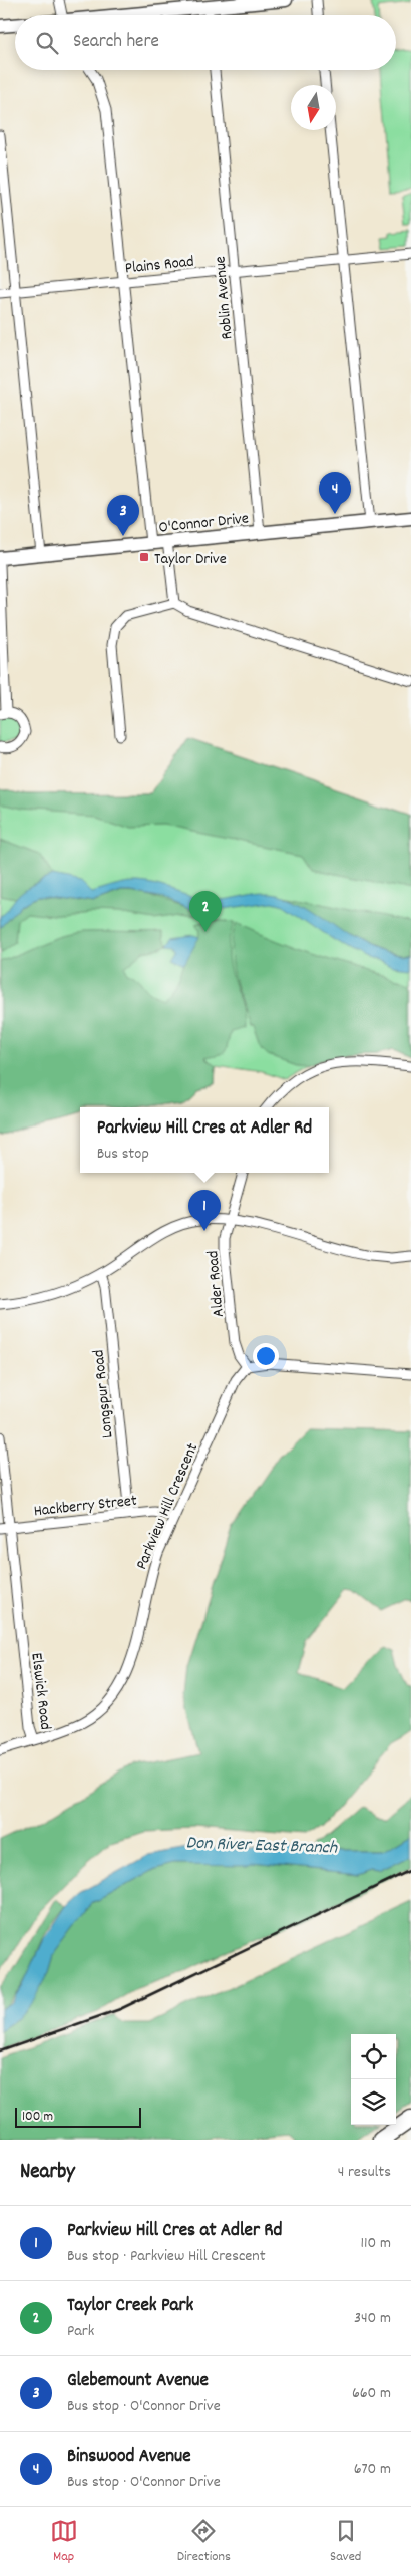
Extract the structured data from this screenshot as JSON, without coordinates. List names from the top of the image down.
{
  "streets": {
    "main road": ["O'Connor Drive"],
    "street": [
      "Plains Road",
      "Roblin Avenue",
      "Alder Road",
      "Longspur Road",
      "Hackberry Street",
      "Parkview Hill Crescent",
      "Elswick Road"
    ]
  },
  "crossings": [
    ["Plains Road", "Roblin Avenue"],
    ["Roblin Avenue", "O'Connor Drive"],
    ["Alder Road", "Parkview Hill Crescent"],
    ["Longspur Road", "Hackberry Street"],
    ["Hackberry Street", "Parkview Hill Crescent"],
    ["Hackberry Street", "Elswick Road"],
    ["Parkview Hill Crescent", "Elswick Road"]
  ],
  "water": ["Don River East Branch"],
  "places": {
    "transit": ["Taylor Drive"]
  },
  "scale_bar": "100 m",
  "north": "bottom",
  "page": {
    "search": "Search here",
    "pins": [
      "4",
      "3",
      "2",
      "1"
    ],
    "popup": ["Parkview Hill Cres at Adler Rd", "Bus stop"],
    "scale": "100 m",
    "heading": ["Nearby", "4 results"],
    "list": [
      {
        "mark": "1",
        "name": "Parkview Hill Cres at Adler Rd",
        "note": "Bus stop · Parkview Hill Crescent",
        "value": "110 m"
      },
      {
        "mark": "2",
        "name": "Taylor Creek Park",
        "note": "Park",
        "value": "340 m"
      },
      {
        "mark": "3",
        "name": "Glebemount Avenue",
        "note": "Bus stop · O'Connor Drive",
        "value": "660 m"
      },
      {
        "mark": "4",
        "name": "Binswood Avenue",
        "note": "Bus stop · O'Connor Drive",
        "value": "670 m"
      }
    ],
    "nav": ["Map", "Directions", "Saved"]
  }
}
